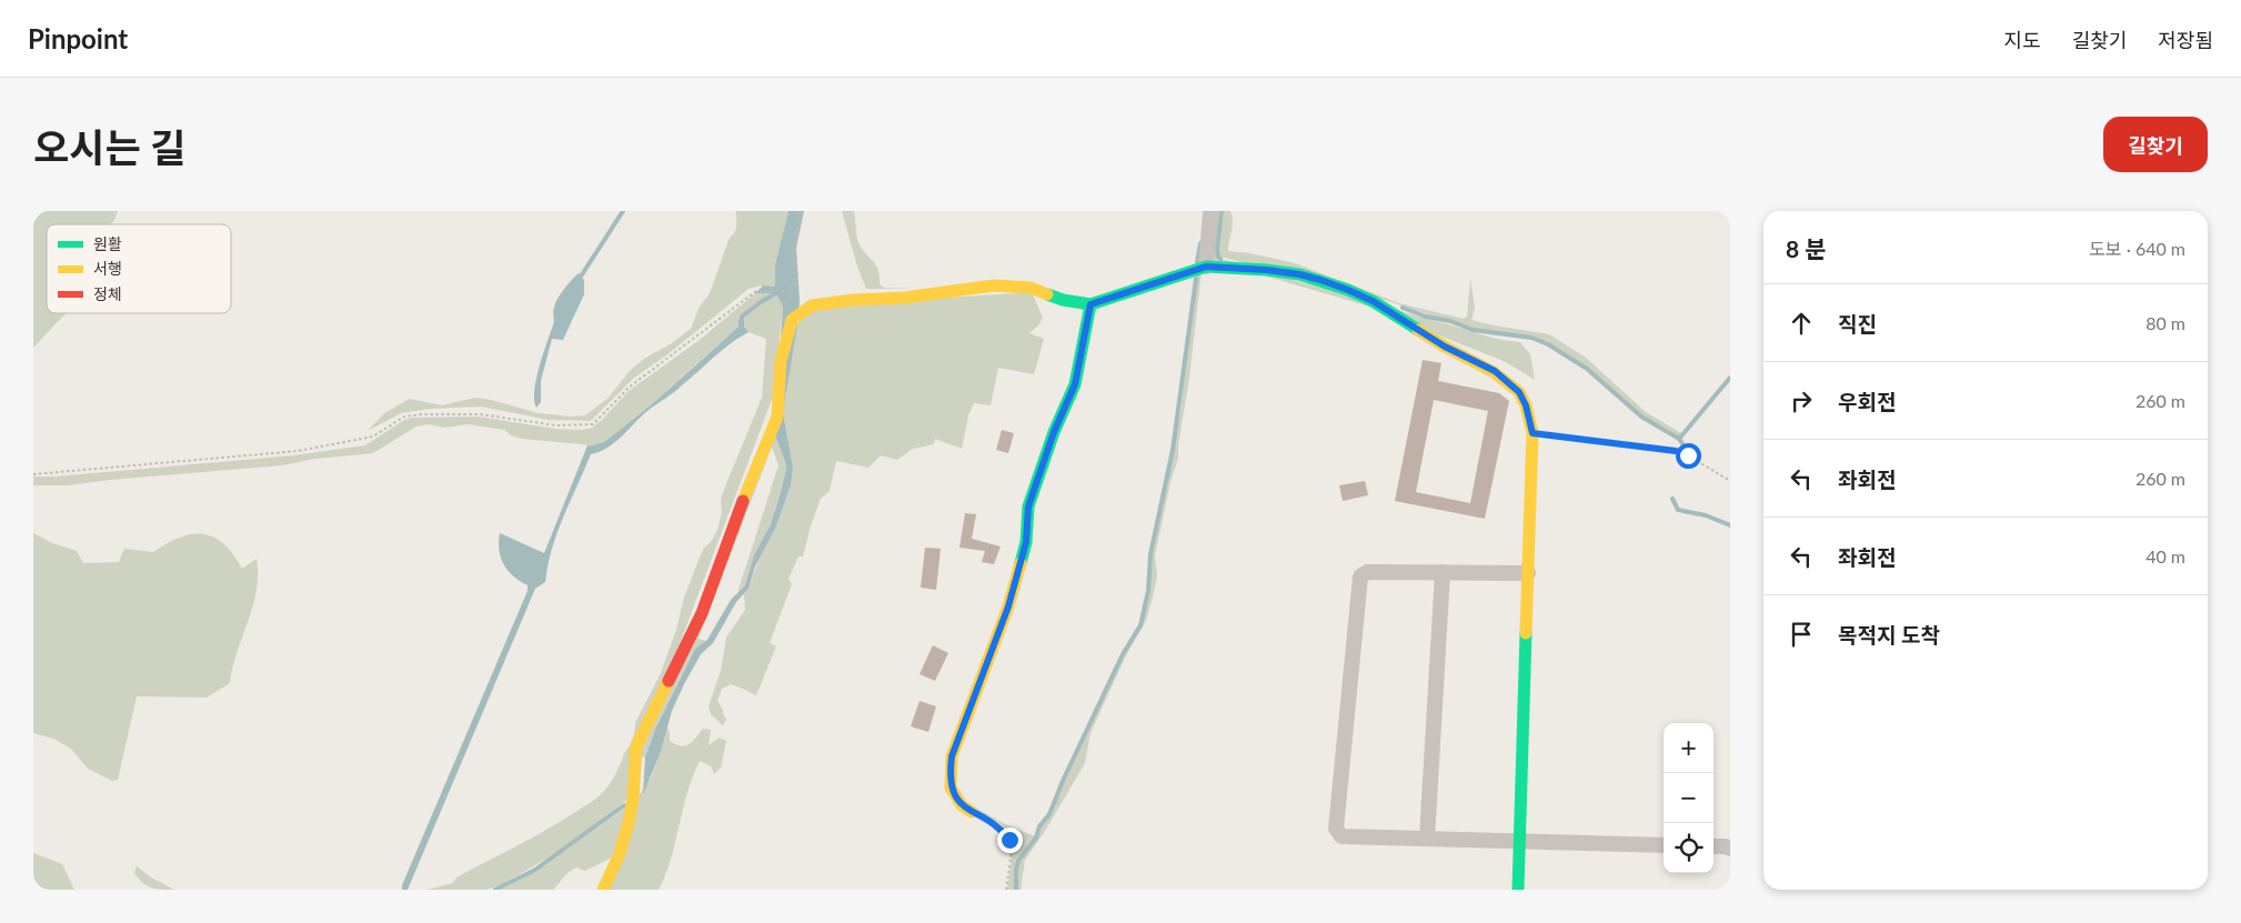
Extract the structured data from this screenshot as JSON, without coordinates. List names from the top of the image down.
{
  "legend": ["원활", "서행", "정체"],
  "page": {
    "header": "Pinpoint",
    "nav": ["지도", "길찾기", "저장됨"],
    "title": "오시는 길",
    "buttons": "길찾기",
    "heading": ["8 분", "도보 · 640 m"],
    "list": [
      ["직진", "80 m"],
      ["우회전", "260 m"],
      ["좌회전", "260 m"],
      ["좌회전", "40 m"],
      "목적지 도착"
    ],
    "map_buttons": ["+", "−"]
  }
}
